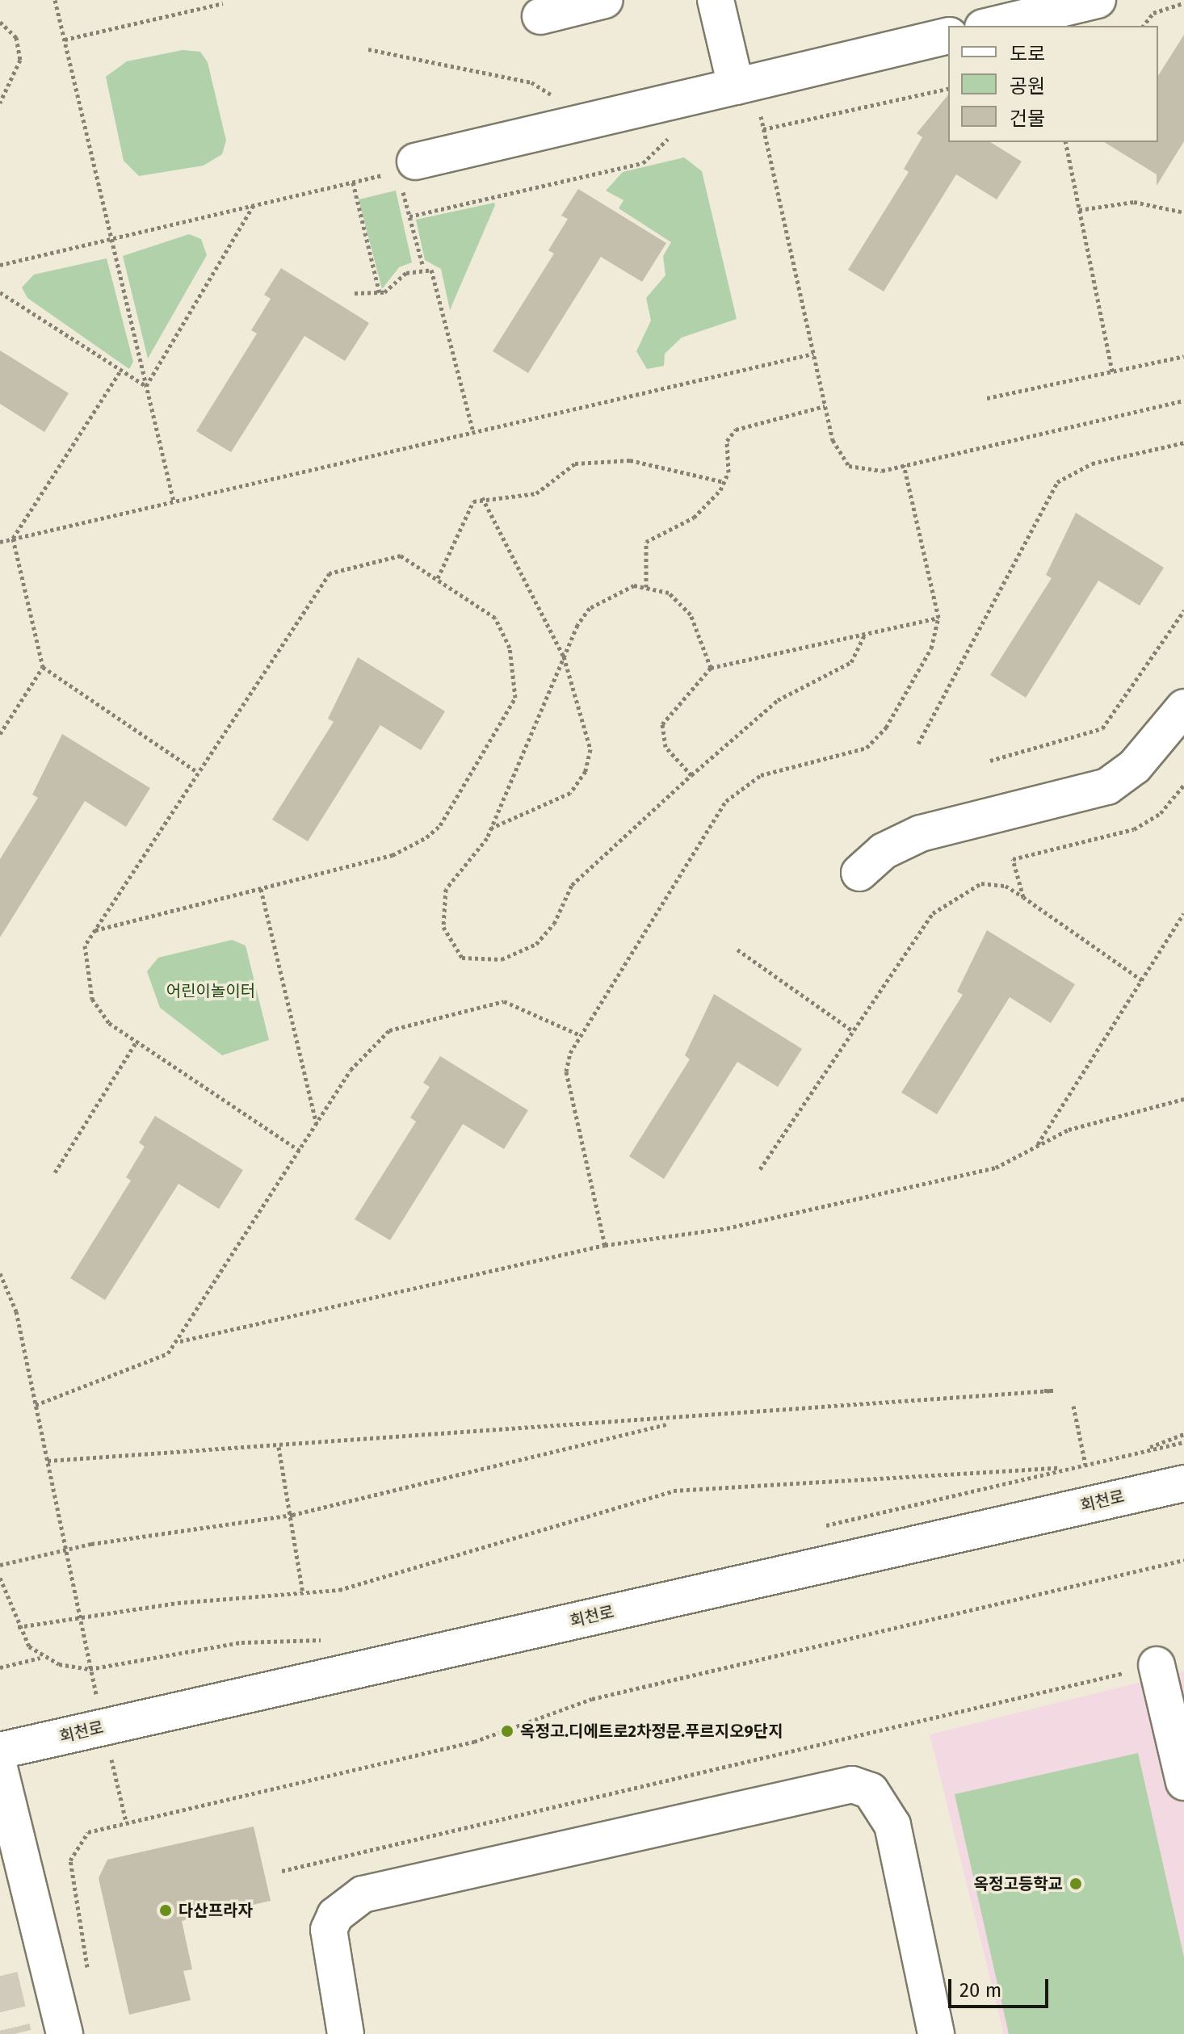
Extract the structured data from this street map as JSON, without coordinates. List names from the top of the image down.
{
  "streets": {
    "main road": ["회천로"]
  },
  "parks": ["어린이놀이터"],
  "places": ["옥정고.디에트로2차정문.푸르지오9단지", "옥정고등학교", "다산프라자"],
  "legend": ["도로", "공원", "건물"],
  "scale_bar": "20 m"
}
